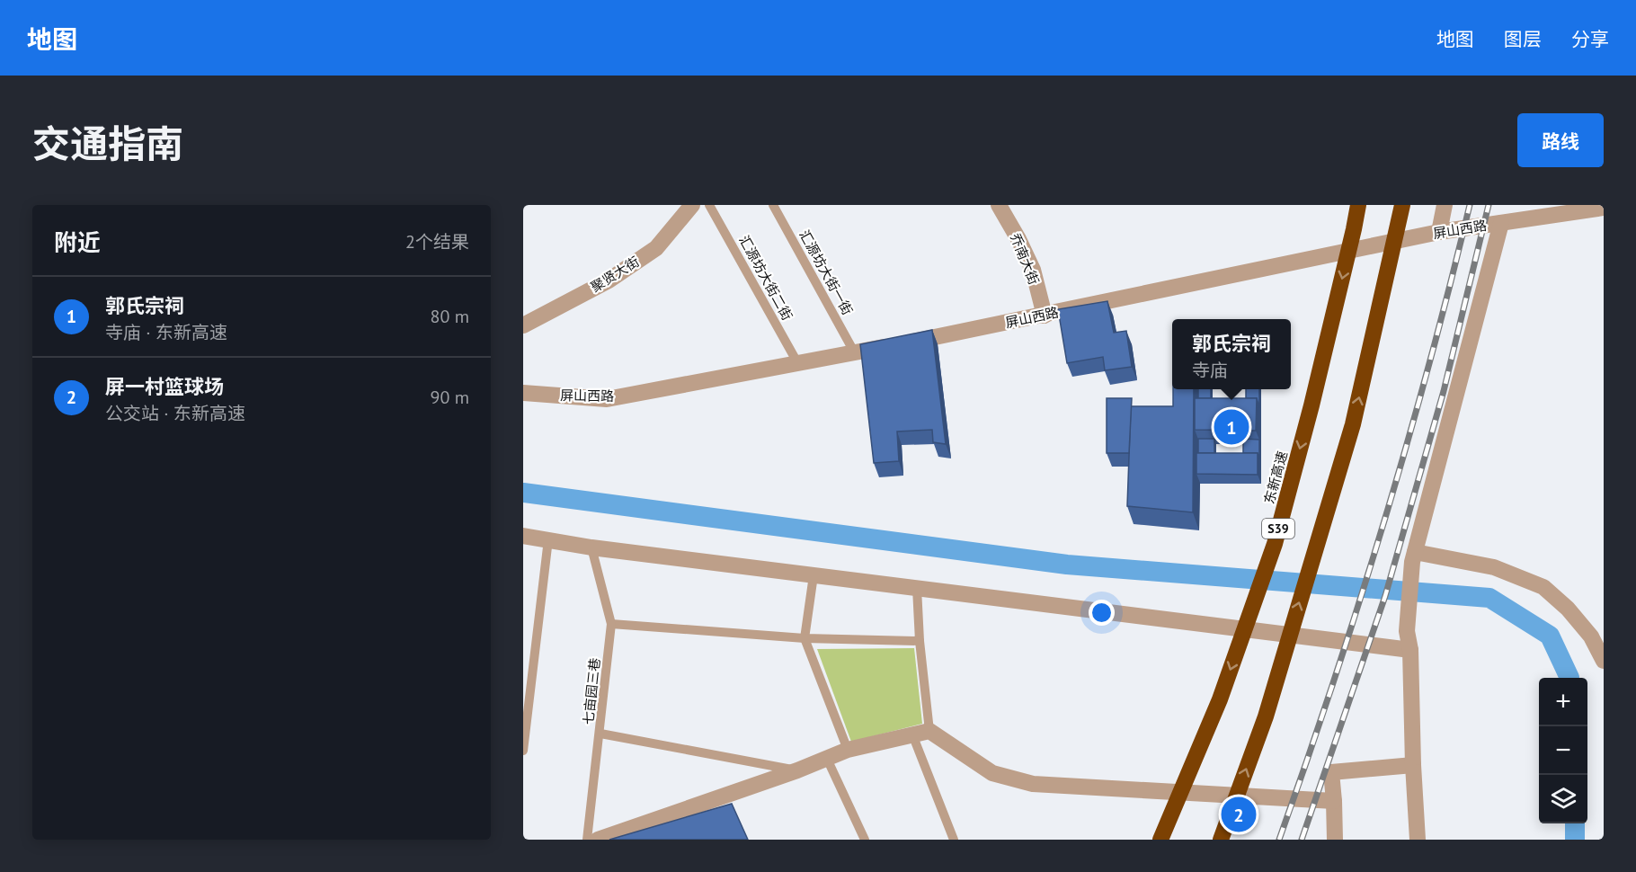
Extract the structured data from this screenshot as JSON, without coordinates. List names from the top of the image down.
{
  "streets": {
    "highway": ["东新高速", "S39"],
    "street": ["屏山西路", "乔南大街", "聚贤大街"],
    "lane": ["汇源坊大街一街", "汇源坊大街二街", "七亩园三巷"]
  },
  "crossings": [
    ["屏山西路", "乔南大街"],
    ["屏山西路", "汇源坊大街一街"],
    ["屏山西路", "汇源坊大街二街"]
  ],
  "page": {
    "header": "地图",
    "nav": ["地图", "图层", "分享"],
    "title": "交通指南",
    "buttons": "路线",
    "heading": ["附近", "2个结果"],
    "list": [
      {
        "mark": "1",
        "name": "郭氏宗祠",
        "note": "寺庙 · 东新高速",
        "value": "80 m"
      },
      {
        "mark": "2",
        "name": "屏一村篮球场",
        "note": "公交站 · 东新高速",
        "value": "90 m"
      }
    ],
    "popup": ["郭氏宗祠", "寺庙"],
    "pins": ["1", "2"],
    "map_buttons": ["+", "−"]
  }
}
